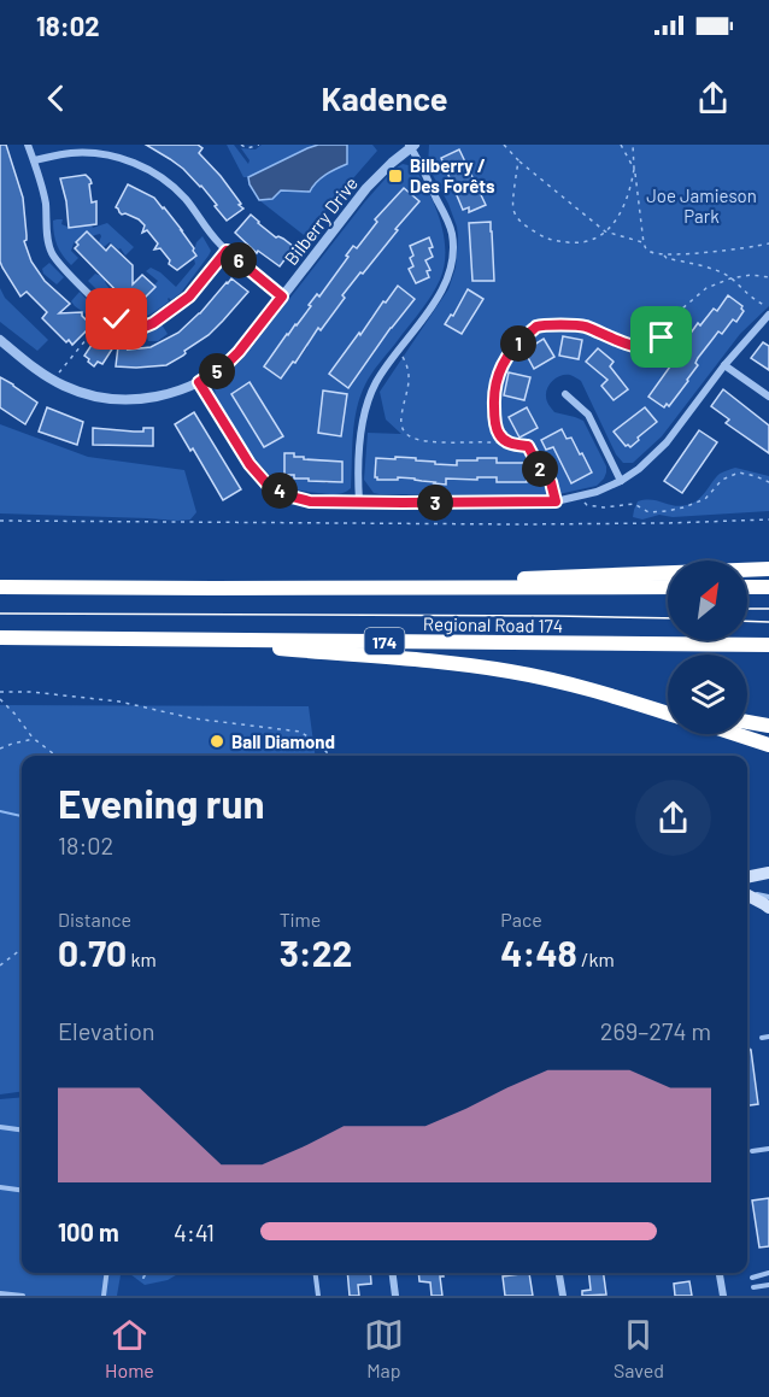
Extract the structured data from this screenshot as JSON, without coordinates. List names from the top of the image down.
{
  "streets": {
    "highway": ["Regional Road 174", "174"],
    "street": ["Bilberry Drive"]
  },
  "parks": ["Joe Jamieson Park"],
  "places": {
    "transit": ["Bilberry / Des Forêts"],
    "other": ["Ball Diamond"]
  },
  "north": "top right",
  "page": {
    "status": "18:02",
    "header": "Kadence",
    "pins": [
      "6",
      "1",
      "5",
      "2",
      "4",
      "3"
    ],
    "heading": ["Evening run", "18:02"],
    "stats": [
      ["Distance", "0.70 km"],
      ["Time", "3:22"],
      ["Pace", "4:48 /km"]
    ],
    "chart": ["Elevation", "269–274 m"],
    "list": [
      {
        "name": "100 m",
        "note": "4:41"
      }
    ],
    "tabs": ["Home", "Map", "Saved"]
  }
}
